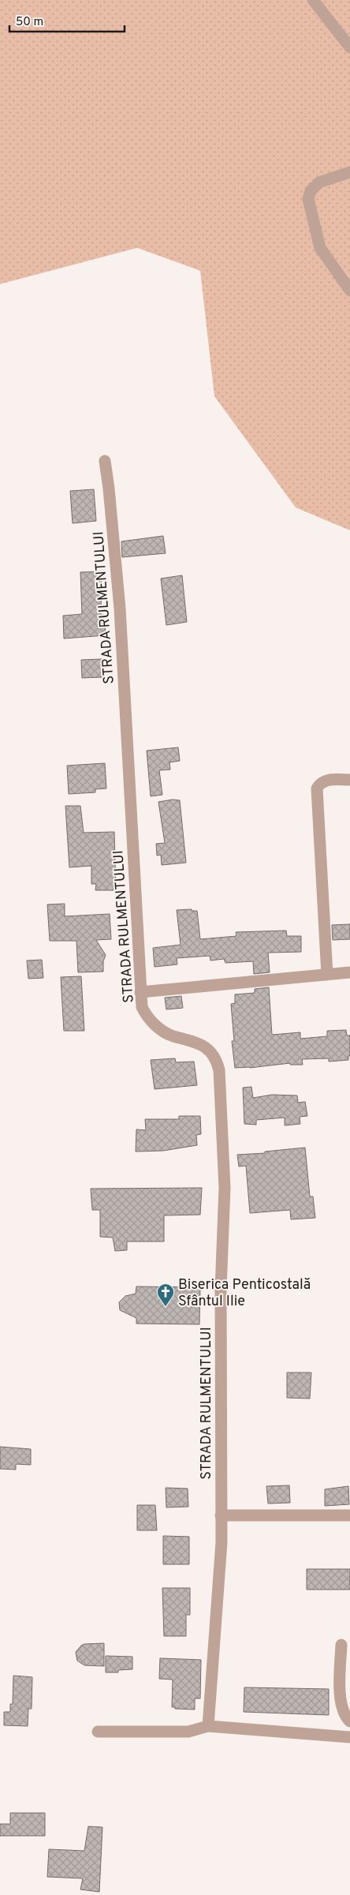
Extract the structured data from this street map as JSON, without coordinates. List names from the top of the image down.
{
  "streets": {
    "street": ["STRADA RULMENTULUI"]
  },
  "places": {
    "church": ["Biserica Penticostală Sfântul Ilie"]
  },
  "scale_bar": "50 m"
}
